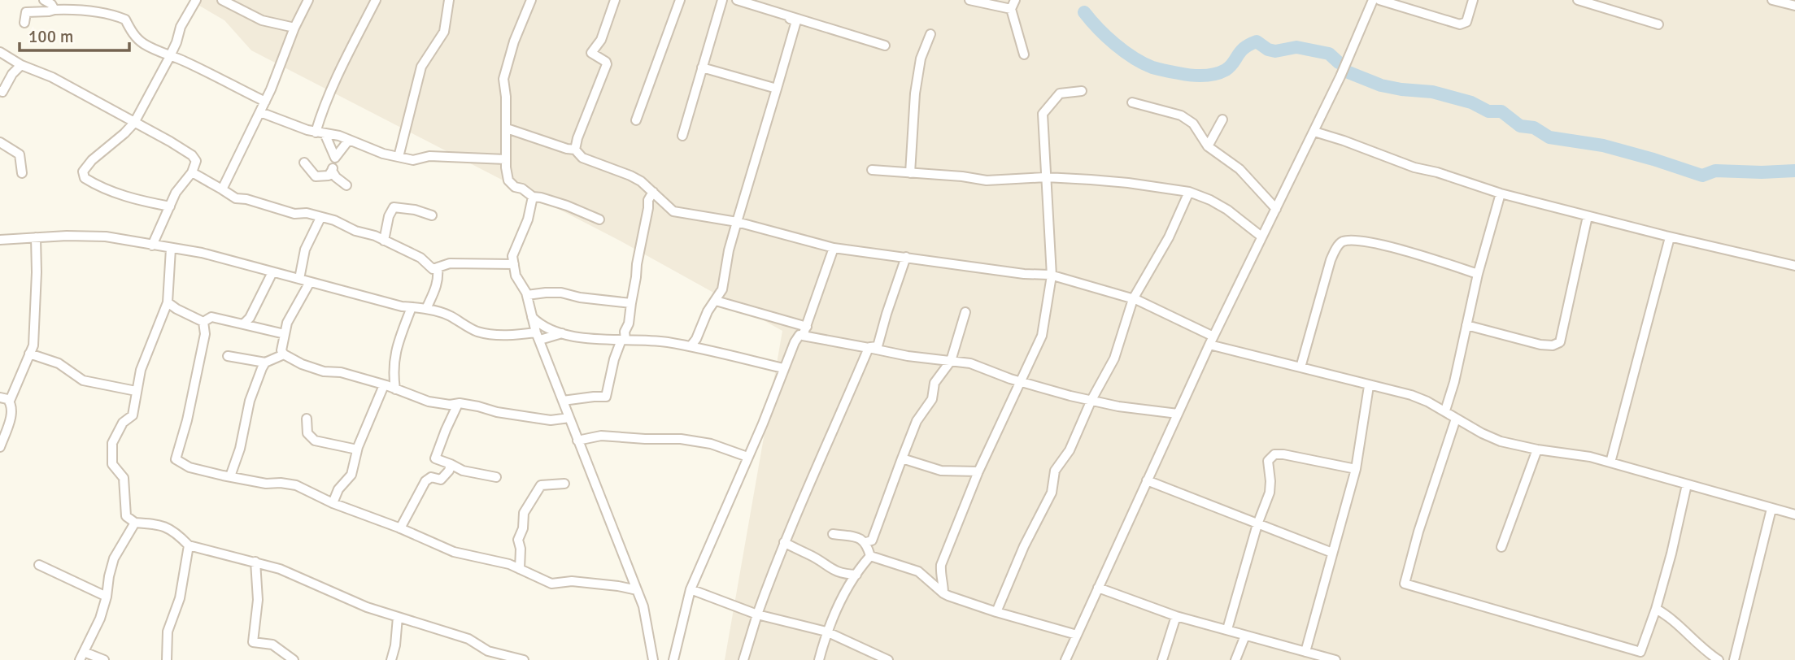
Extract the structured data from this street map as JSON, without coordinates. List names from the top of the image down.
{
  "scale_bar": "100 m"
}
